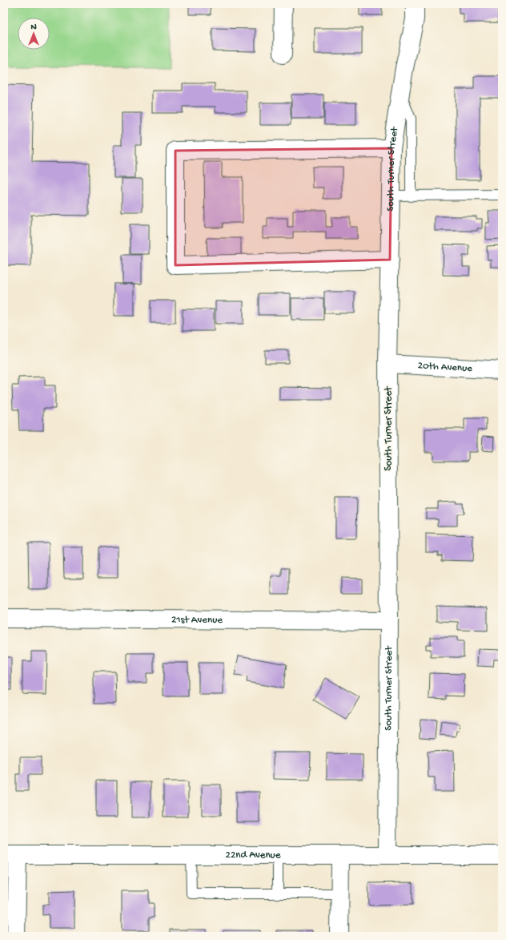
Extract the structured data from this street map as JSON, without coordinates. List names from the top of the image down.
{
  "streets": {
    "street": [
      "South Turner Street",
      "20th Avenue",
      "21st Avenue",
      "22nd Avenue"
    ]
  },
  "crossings": [
    ["South Turner Street", "20th Avenue"],
    ["South Turner Street", "21st Avenue"],
    ["South Turner Street", "22nd Avenue"]
  ],
  "north": "top"
}
